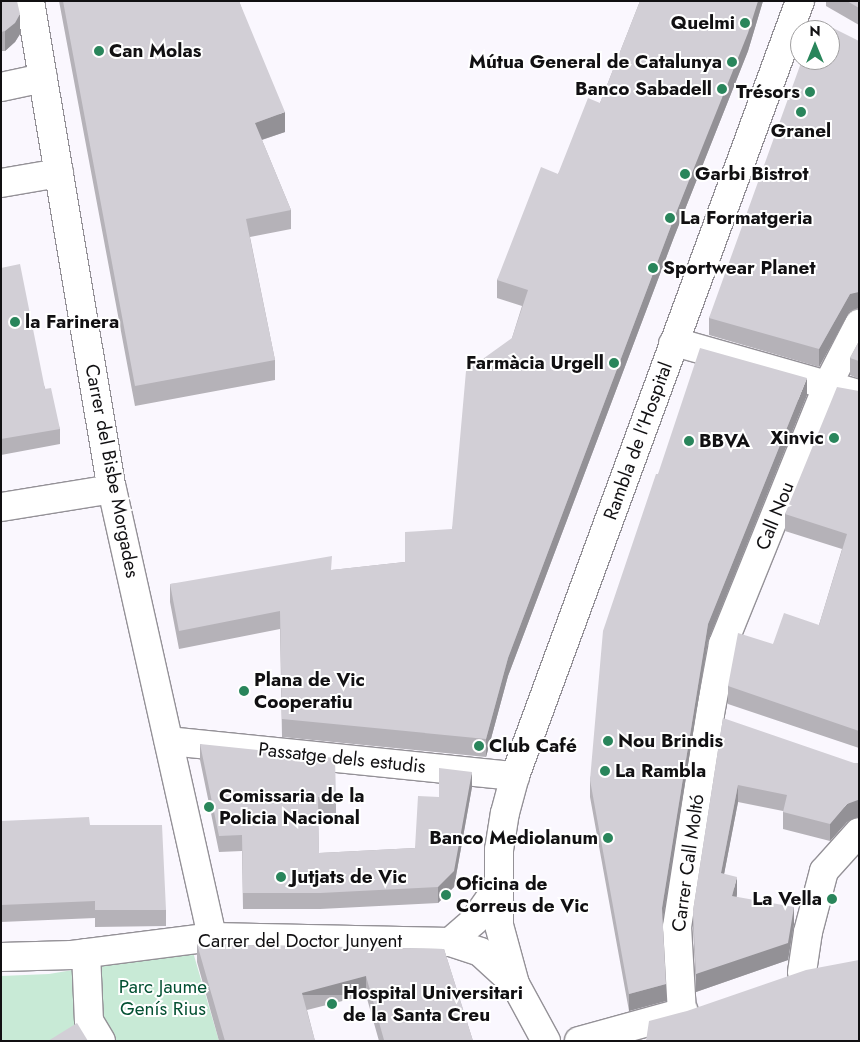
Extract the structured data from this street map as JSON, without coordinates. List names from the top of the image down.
{
  "streets": {
    "street": [
      "Rambla de l'Hospital",
      "Carrer del Bisbe Morgades",
      "Call Nou",
      "Passatge dels estudis",
      "Carrer Call Moltó",
      "Carrer del Doctor Junyent"
    ]
  },
  "crossings": [
    ["Rambla de l'Hospital", "Passatge dels estudis"],
    ["Rambla de l'Hospital", "Carrer del Doctor Junyent"],
    ["Carrer del Bisbe Morgades", "Passatge dels estudis"],
    ["Carrer del Bisbe Morgades", "Carrer del Doctor Junyent"],
    ["Call Nou", "Carrer Call Moltó"]
  ],
  "parks": ["Parc Jaume Genís Rius"],
  "places": [
    "Quelmi",
    "Can Molas",
    "Mútua General de Catalunya",
    "Banco Sabadell",
    "Trésors",
    "Granel",
    "Garbi Bistrot",
    "La Formatgeria",
    "Sportwear Planet",
    "la Farinera",
    "Farmàcia Urgell",
    "Xinvic",
    "BBVA",
    "Plana de Vic Cooperatiu",
    "Nou Brindis",
    "Club Café",
    "La Rambla",
    "Comissaria de la Policia Nacional",
    "Banco Mediolanum",
    "Jutjats de Vic",
    "Oficina de Correus de Vic",
    "La Vella",
    "Hospital Universitari de la Santa Creu"
  ],
  "north": "top"
}
